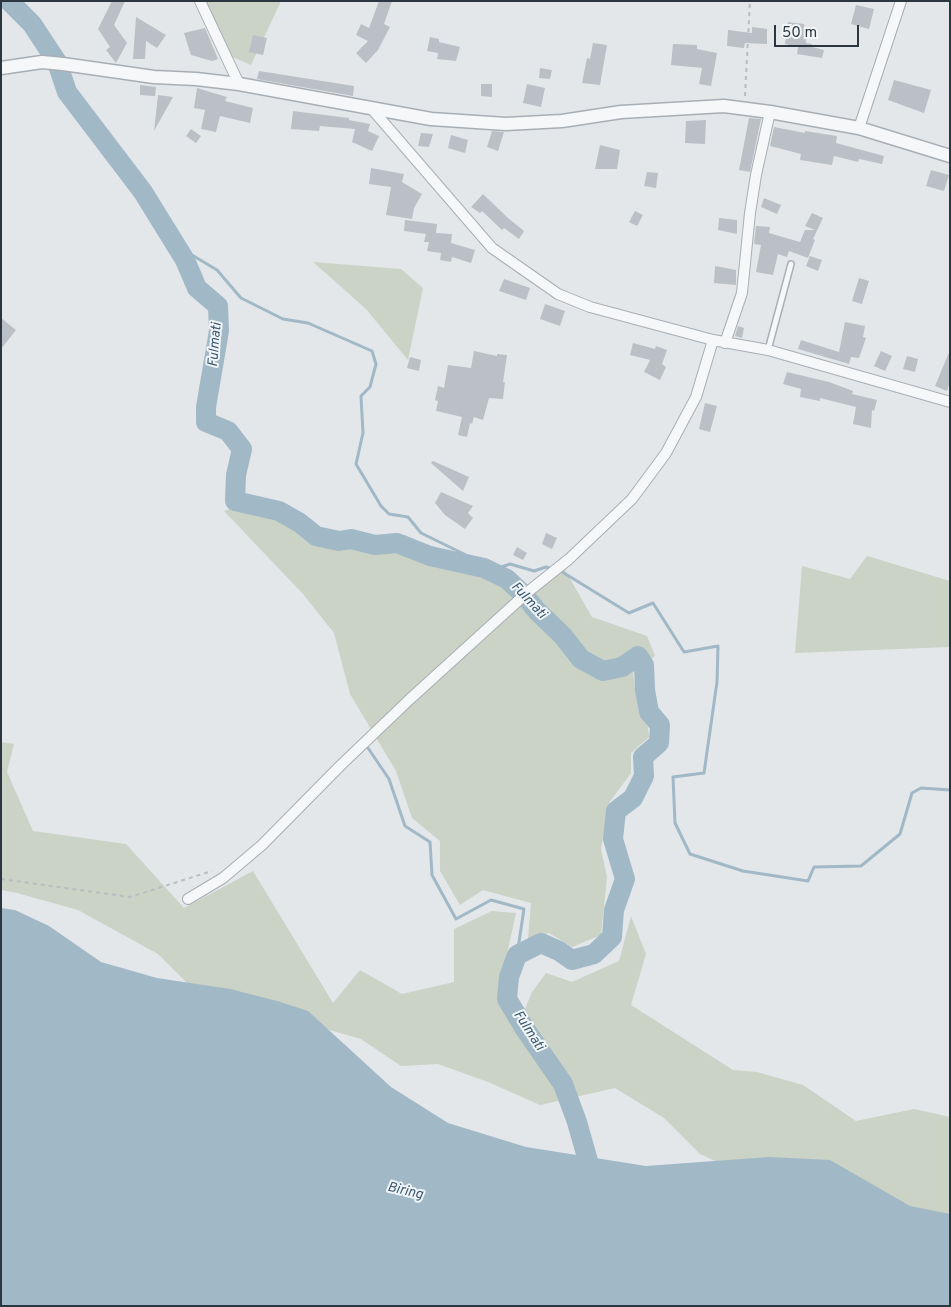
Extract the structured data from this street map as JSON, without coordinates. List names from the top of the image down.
{
  "water": ["Fulmati", "Biring"],
  "scale_bar": "50 m"
}
